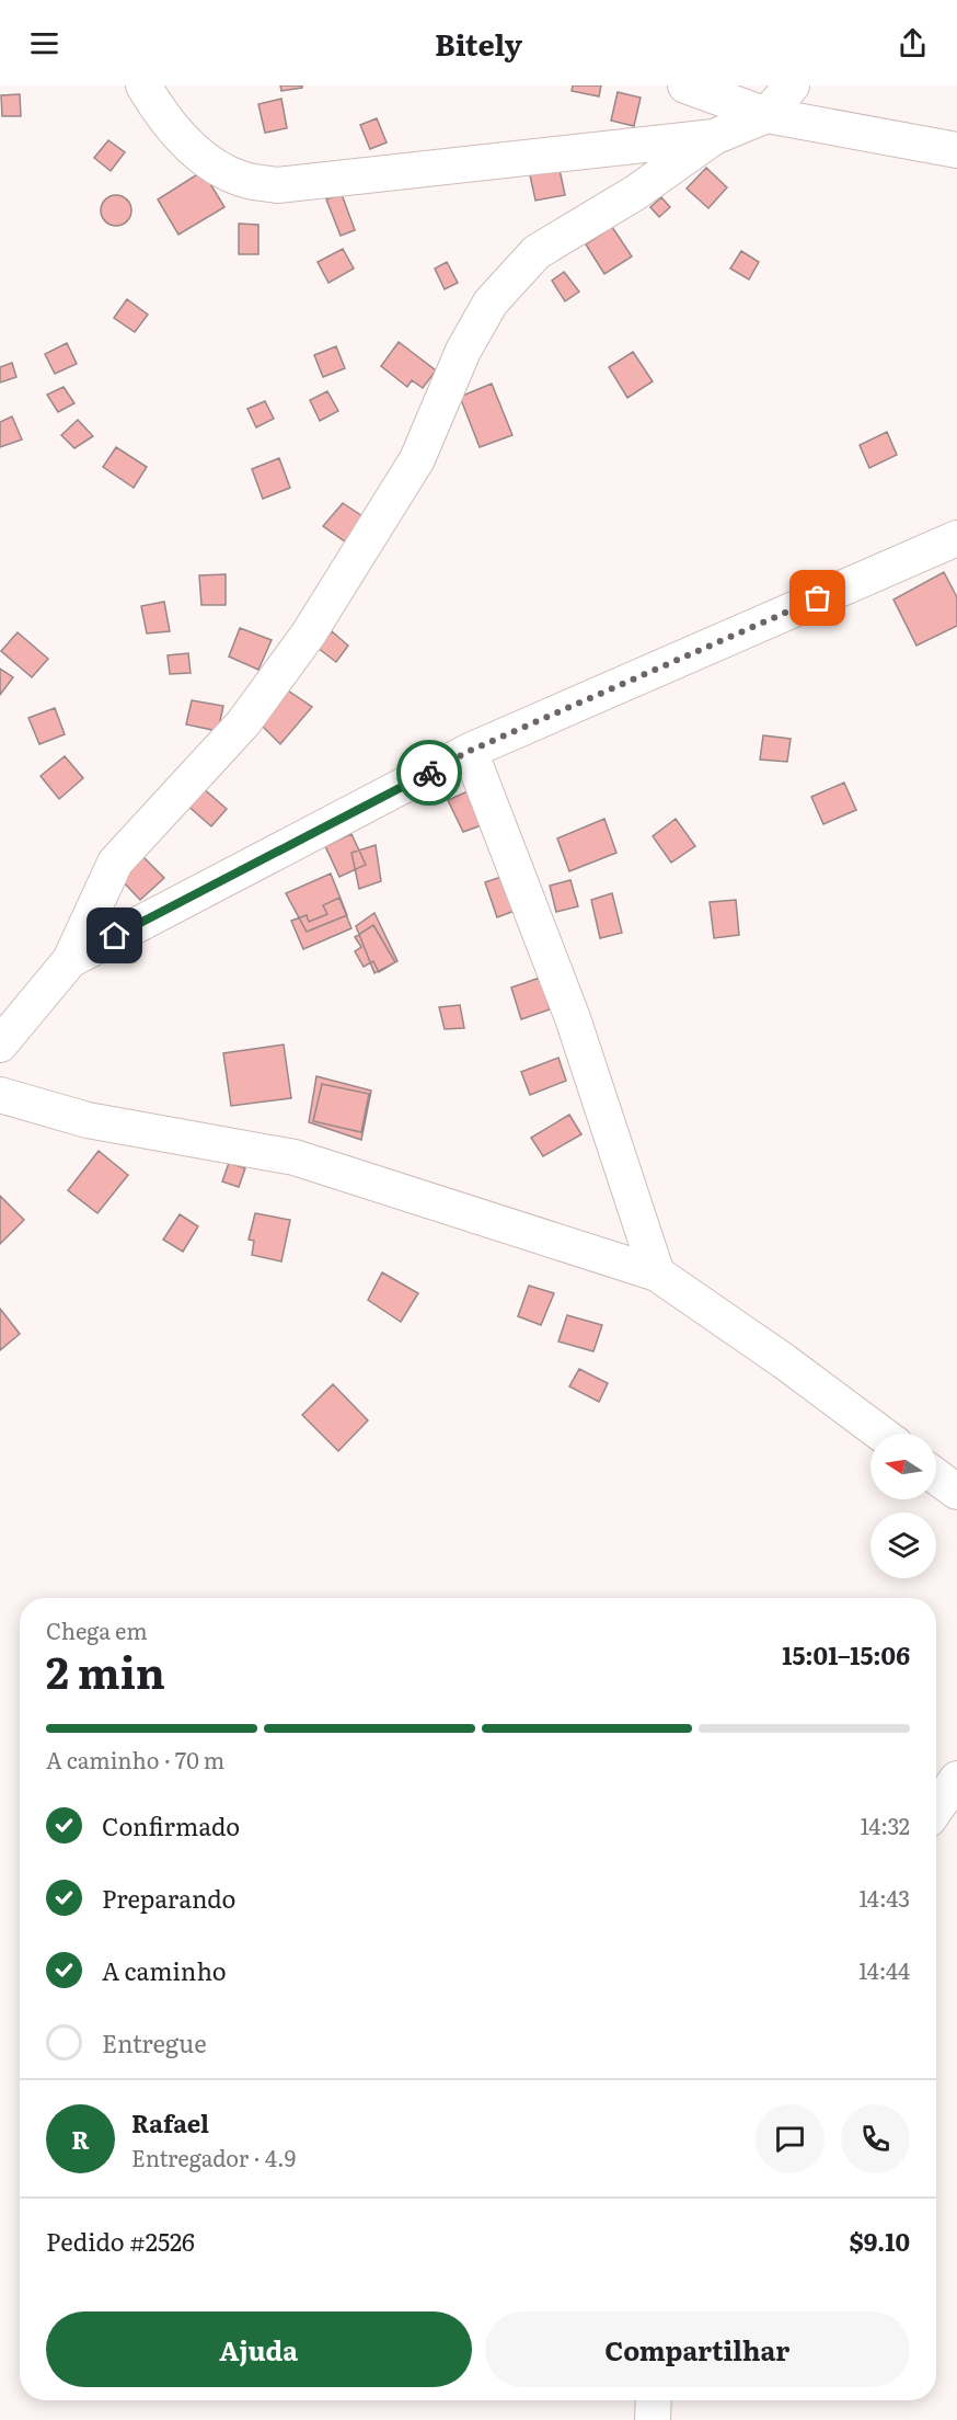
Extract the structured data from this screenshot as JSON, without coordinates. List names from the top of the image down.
{
  "north": "left",
  "page": {
    "header": "Bitely",
    "heading": ["2 min", "Chega em", "15:01–15:06"],
    "panel": [
      "Rafael",
      "Entregador · 4.9",
      "Pedido #2526",
      "$9.10"
    ],
    "bar": "A caminho · 70 m",
    "list": [
      ["Confirmado", "14:32"],
      ["Preparando", "14:43"],
      ["A caminho", "14:44"],
      "Entregue"
    ],
    "round": "R",
    "buttons": ["Ajuda", "Compartilhar"]
  }
}
